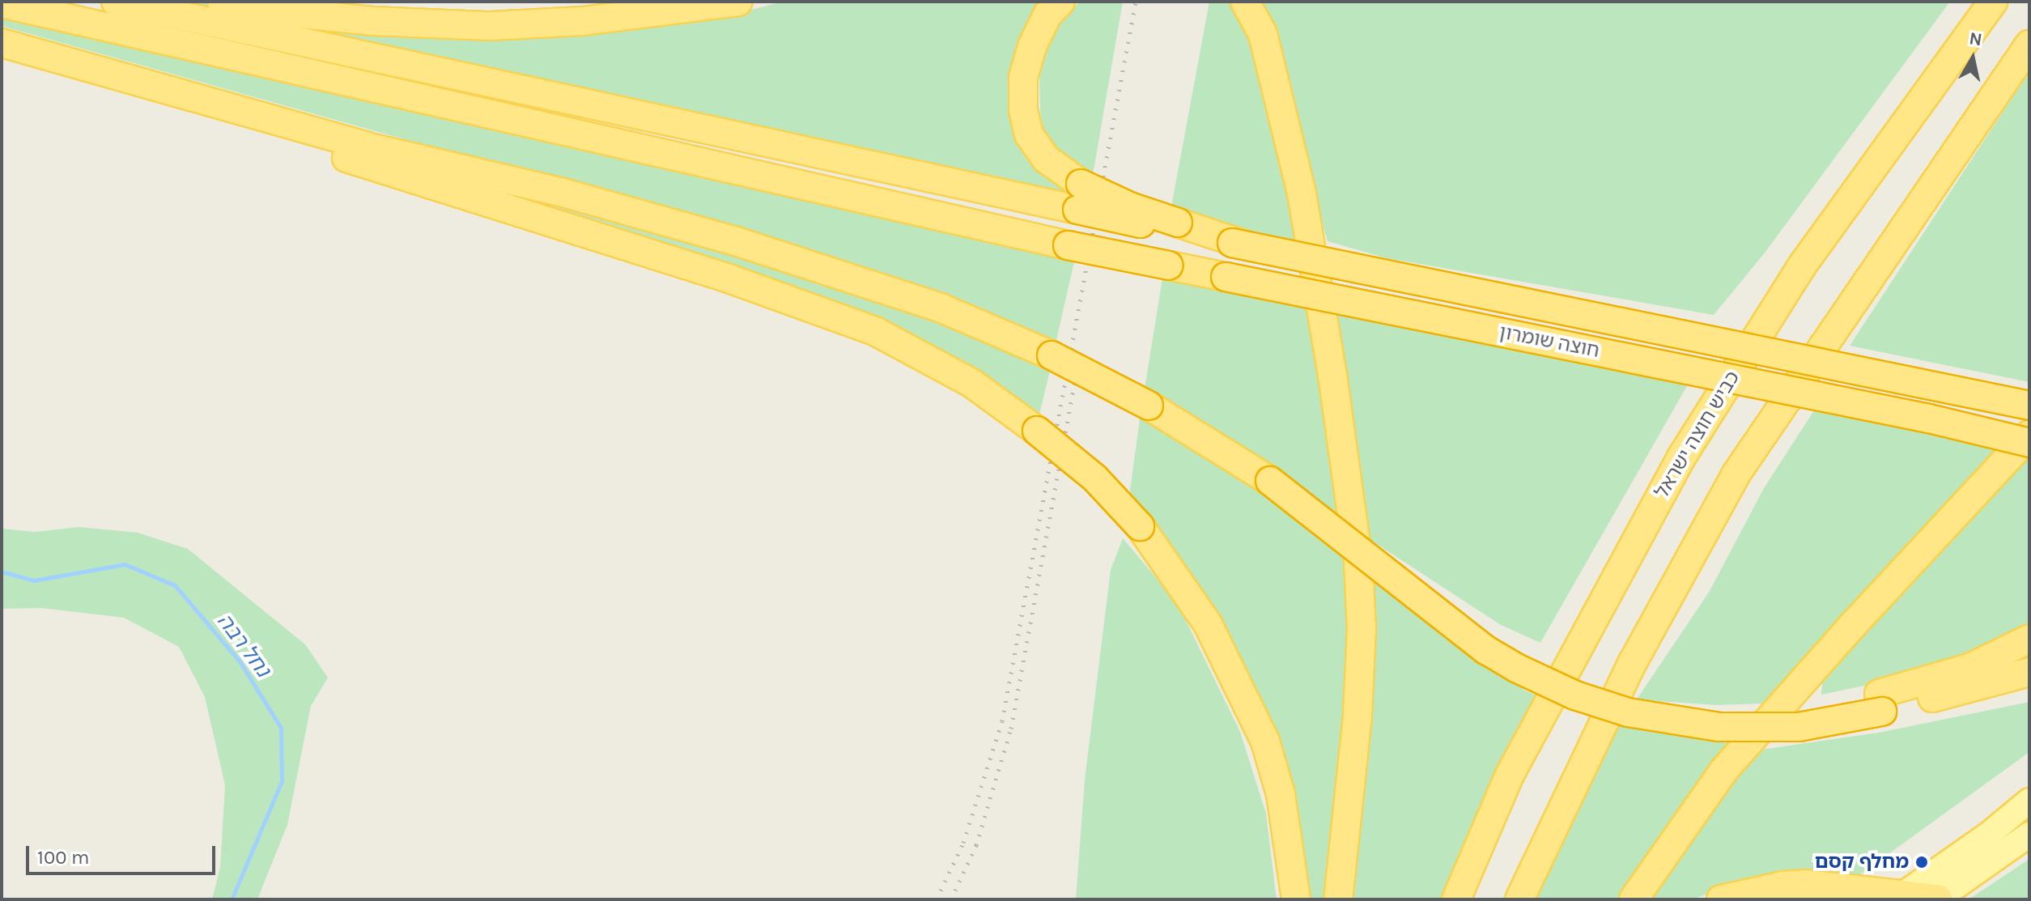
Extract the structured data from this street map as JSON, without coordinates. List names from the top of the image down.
{
  "streets": {
    "highway": ["חוצה שומרון", "כביש חוצה ישראל"]
  },
  "water": ["נחל רבה"],
  "places": ["מחלף קסם"],
  "scale_bar": "100 m",
  "north": "top"
}
